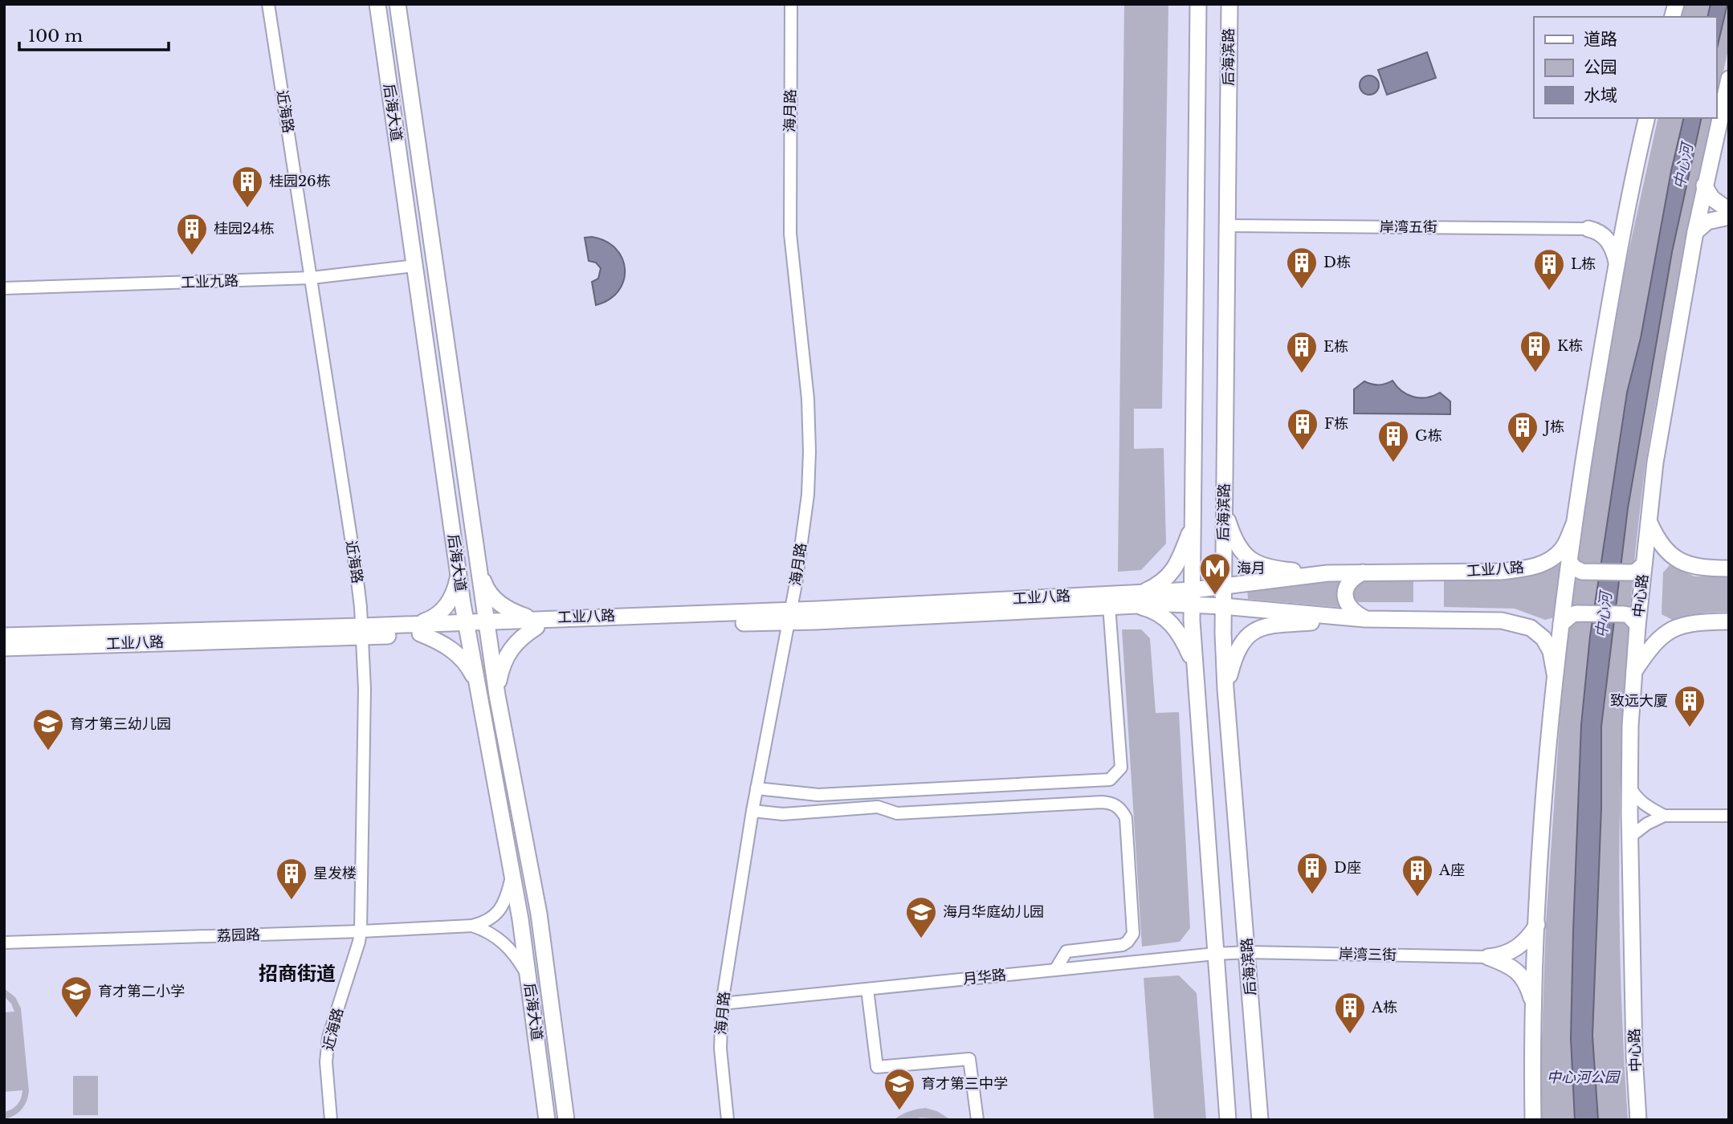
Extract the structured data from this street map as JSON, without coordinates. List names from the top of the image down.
{
  "streets": {
    "main road": [
      "后海滨路",
      "后海大道",
      "工业八路",
      "中心路"
    ],
    "street": [
      "海月路",
      "近海路",
      "岸湾五街",
      "工业九路",
      "荔园路",
      "岸湾三街",
      "月华路"
    ]
  },
  "crossings": [
    ["后海滨路", "岸湾五街"],
    ["后海滨路", "工业八路"],
    ["后海滨路", "岸湾三街"],
    ["后海滨路", "月华路"],
    ["海月路", "工业八路"],
    ["海月路", "月华路"],
    ["近海路", "工业九路"],
    ["近海路", "工业八路"],
    ["近海路", "荔园路"],
    ["后海大道", "工业九路"],
    ["后海大道", "工业八路"],
    ["后海大道", "荔园路"],
    ["岸湾三街", "月华路"]
  ],
  "districts": ["招商街道"],
  "water": ["中心河"],
  "parks": ["中心河公园"],
  "places": {
    "building": [
      "桂园26栋",
      "桂园24栋",
      "D栋",
      "L栋",
      "K栋",
      "E栋",
      "F栋",
      "J栋",
      "G栋",
      "致远大厦",
      "D座",
      "A座",
      "星发楼",
      "A栋"
    ],
    "metro station": ["海月"],
    "school or university": [
      "育才第三幼儿园",
      "海月华庭幼儿园",
      "育才第二小学",
      "育才第三中学"
    ]
  },
  "legend": ["道路", "公园", "水域"],
  "scale_bar": "100 m"
}
